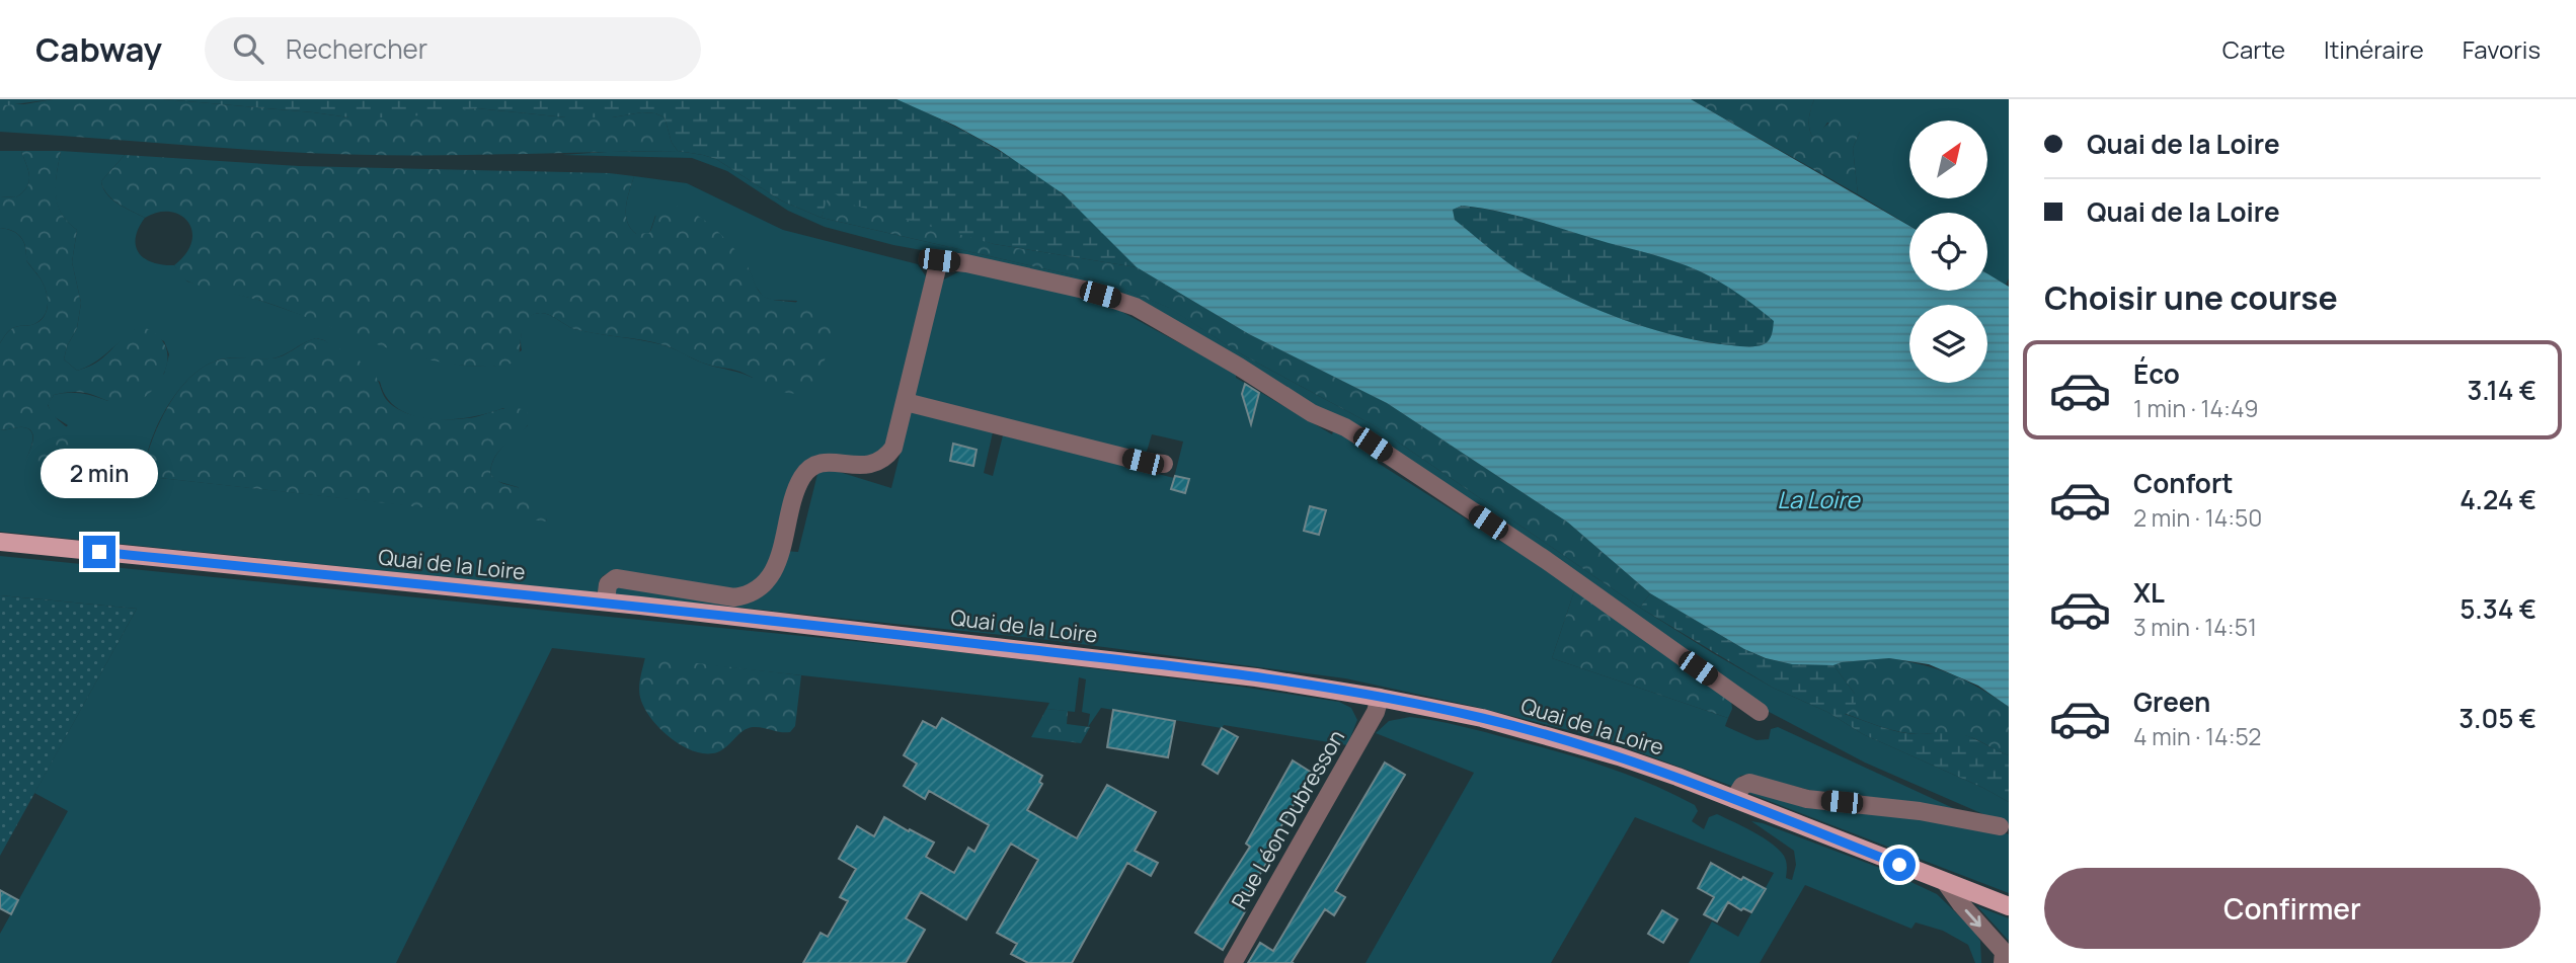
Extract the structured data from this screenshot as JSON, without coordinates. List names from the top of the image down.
{
  "streets": {
    "main road": ["Quai de la Loire"],
    "street": ["Rue Léon Dubresson"]
  },
  "crossings": [
    ["Quai de la Loire", "Rue Léon Dubresson"]
  ],
  "water": ["La Loire"],
  "north": "top right",
  "page": {
    "header": "Cabway",
    "search": "Rechercher",
    "nav": ["Carte", "Itinéraire", "Favoris"],
    "banner": ["Quai de la Loire", "Quai de la Loire"],
    "heading": "Choisir une course",
    "list": [
      {
        "name": "Éco",
        "note": "1 min · 14:49",
        "value": "3.14 €"
      },
      {
        "name": "Confort",
        "note": "2 min · 14:50",
        "value": "4.24 €"
      },
      {
        "name": "XL",
        "note": "3 min · 14:51",
        "value": "5.34 €"
      },
      {
        "name": "Green",
        "note": "4 min · 14:52",
        "value": "3.05 €"
      }
    ],
    "bubble": "2 min",
    "buttons": "Confirmer"
  }
}
